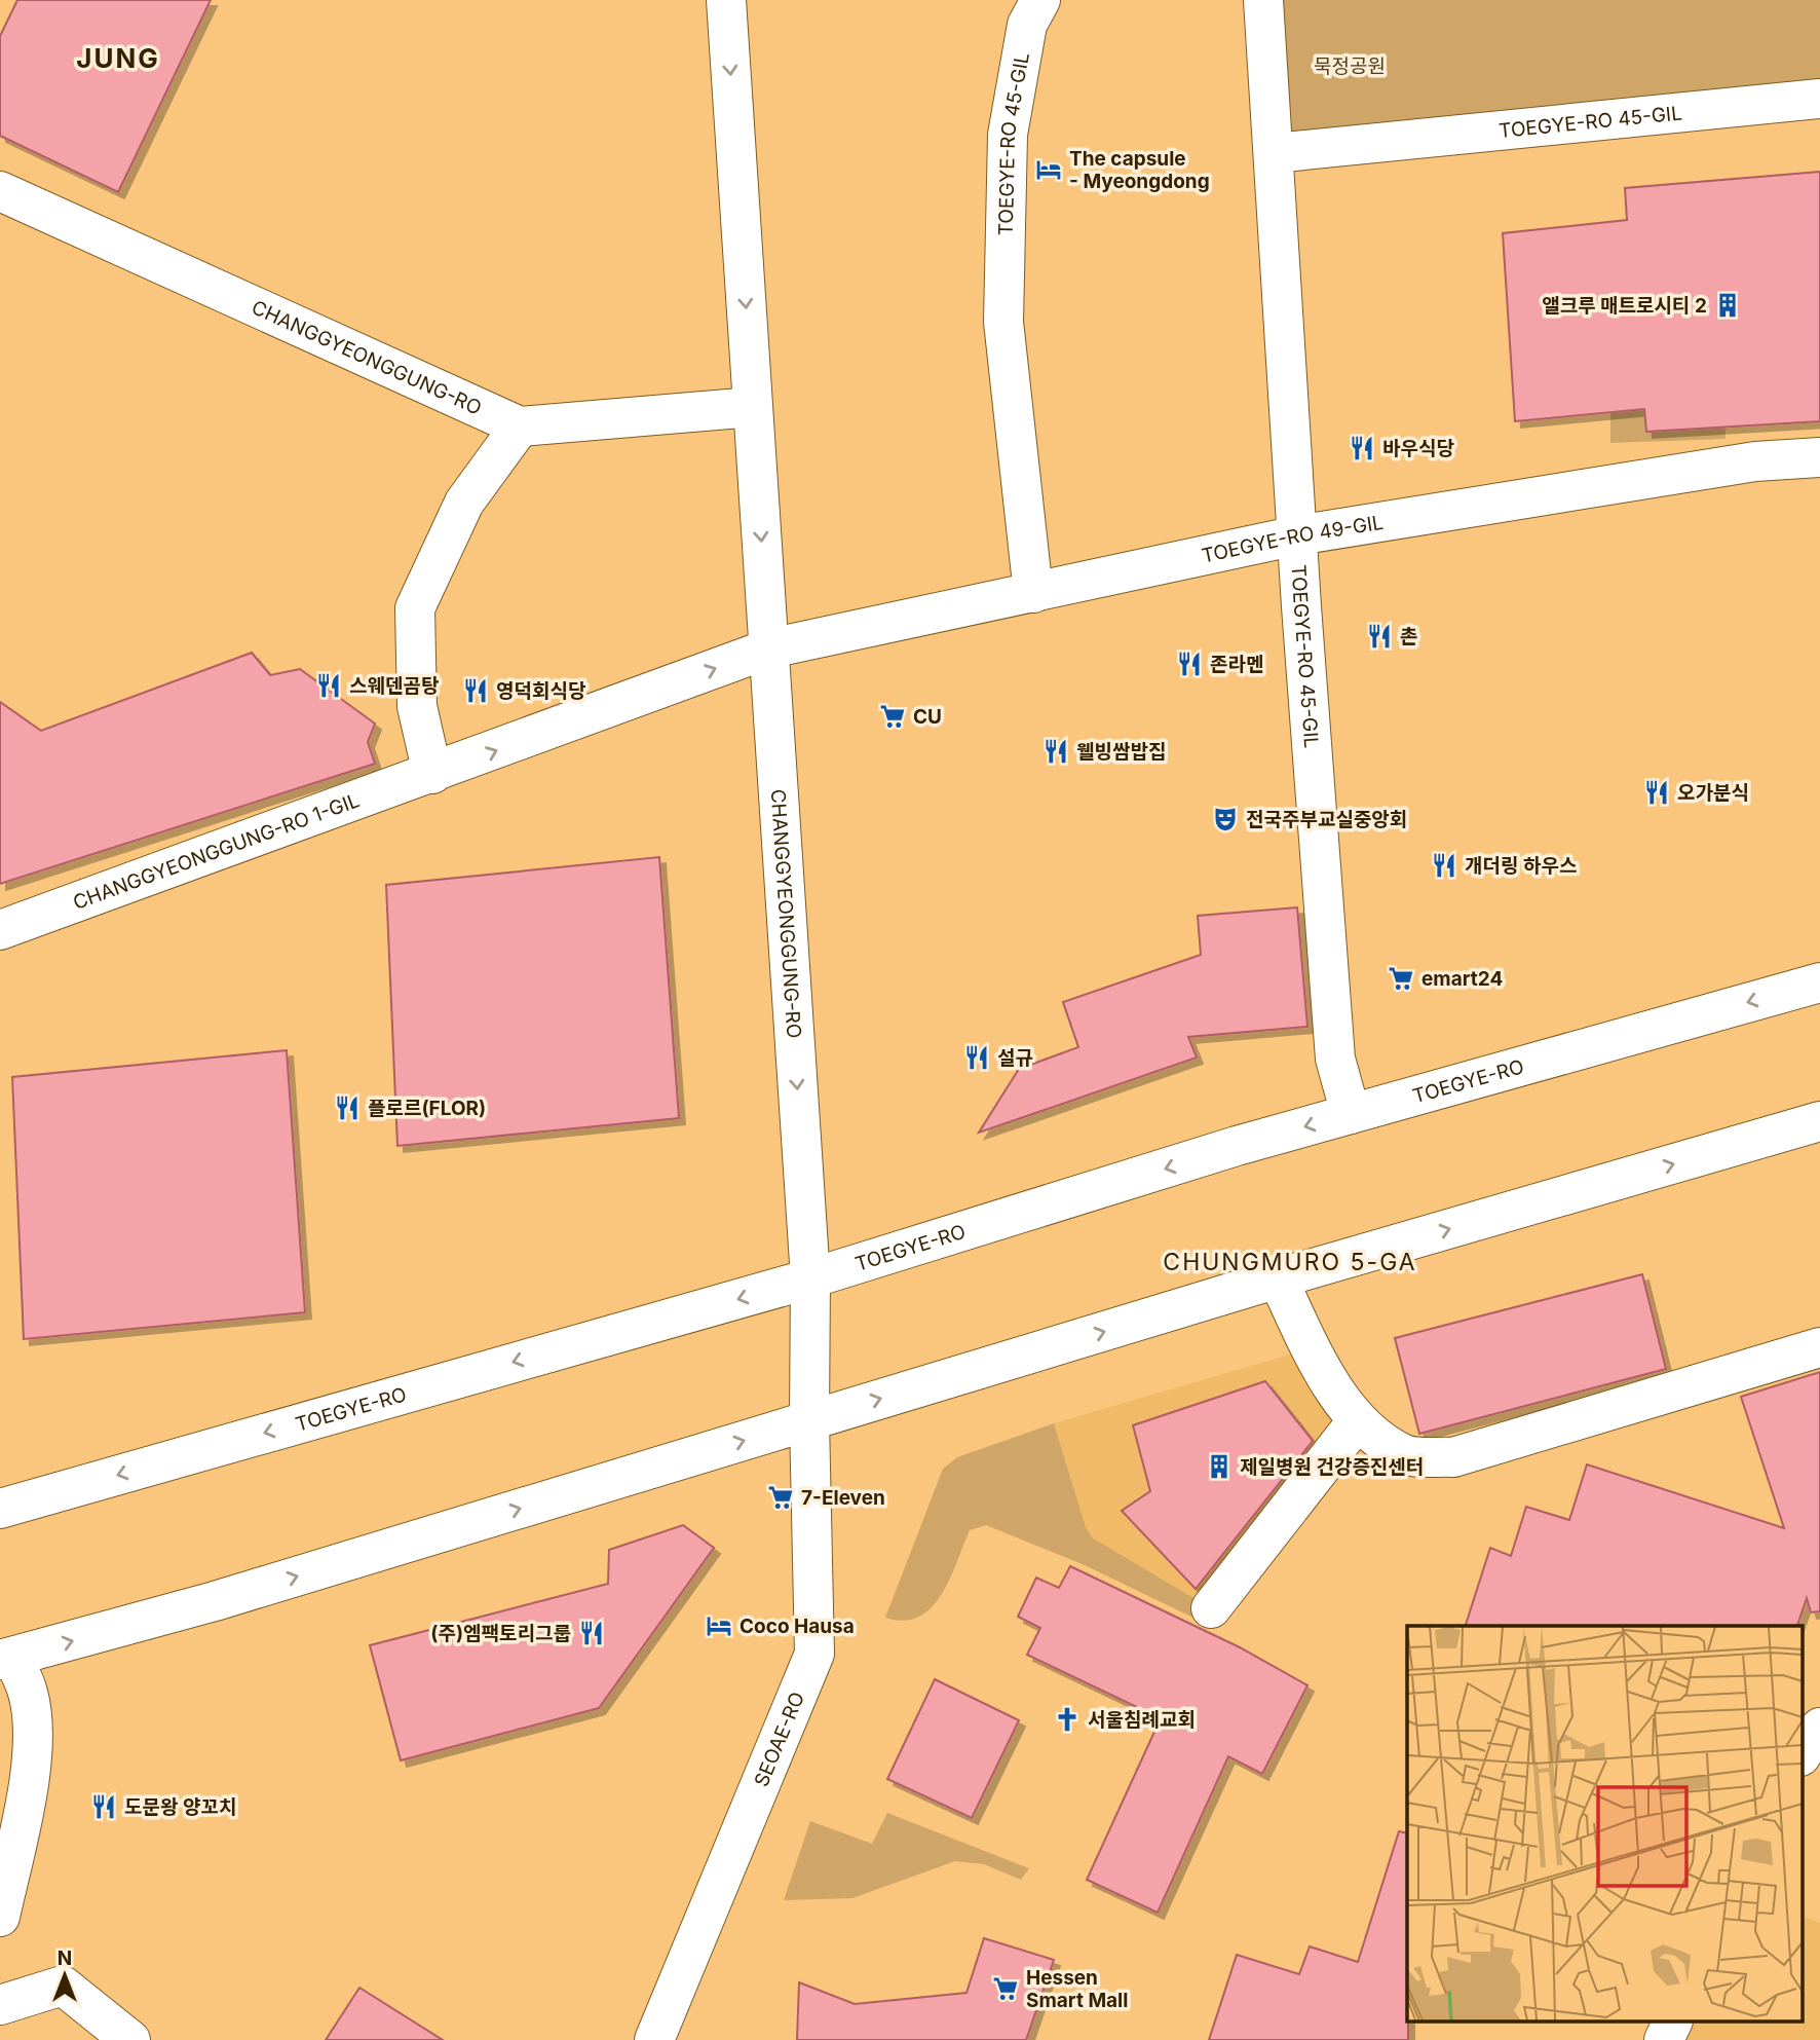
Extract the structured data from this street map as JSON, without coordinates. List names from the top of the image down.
{
  "streets": {
    "street": [
      "TOEGYE-RO 45-GIL",
      "CHANGGYEONGGUNG-RO",
      "TOEGYE-RO 49-GIL",
      "CHANGGYEONGGUNG-RO 1-GIL",
      "TOEGYE-RO",
      "SEOAE-RO"
    ]
  },
  "crossings": [
    ["TOEGYE-RO 45-GIL", "TOEGYE-RO 49-GIL"],
    ["TOEGYE-RO 45-GIL", "TOEGYE-RO"],
    ["CHANGGYEONGGUNG-RO", "TOEGYE-RO 49-GIL"],
    ["CHANGGYEONGGUNG-RO", "CHANGGYEONGGUNG-RO 1-GIL"],
    ["CHANGGYEONGGUNG-RO", "TOEGYE-RO"],
    ["CHANGGYEONGGUNG-RO", "SEOAE-RO"],
    ["TOEGYE-RO 49-GIL", "CHANGGYEONGGUNG-RO 1-GIL"]
  ],
  "one_way": ["CHANGGYEONGGUNG-RO", "CHANGGYEONGGUNG-RO 1-GIL"],
  "districts": ["JUNG", "CHUNGMURO 5-GA"],
  "parks": ["묵정공원"],
  "places": {
    "hotel": ["The capsule - Myeongdong", "Coco Hausa"],
    "building": ["앨크루 매트로시티 2", "제일병원 건강증진센터"],
    "restaurant": [
      "바우식당",
      "촌",
      "존라멘",
      "스웨덴곰탕",
      "영덕회식당",
      "웰빙쌈밥집",
      "오가분식",
      "개더링 하우스",
      "설규",
      "플로르(FLOR)",
      "(주)엠팩토리그룹",
      "도문왕 양꼬치"
    ],
    "supermarket": [
      "CU",
      "emart24",
      "7-Eleven",
      "Hessen Smart Mall"
    ],
    "theatre": ["전국주부교실중앙회"],
    "church": ["서울침례교회"]
  },
  "north": "top"
}
